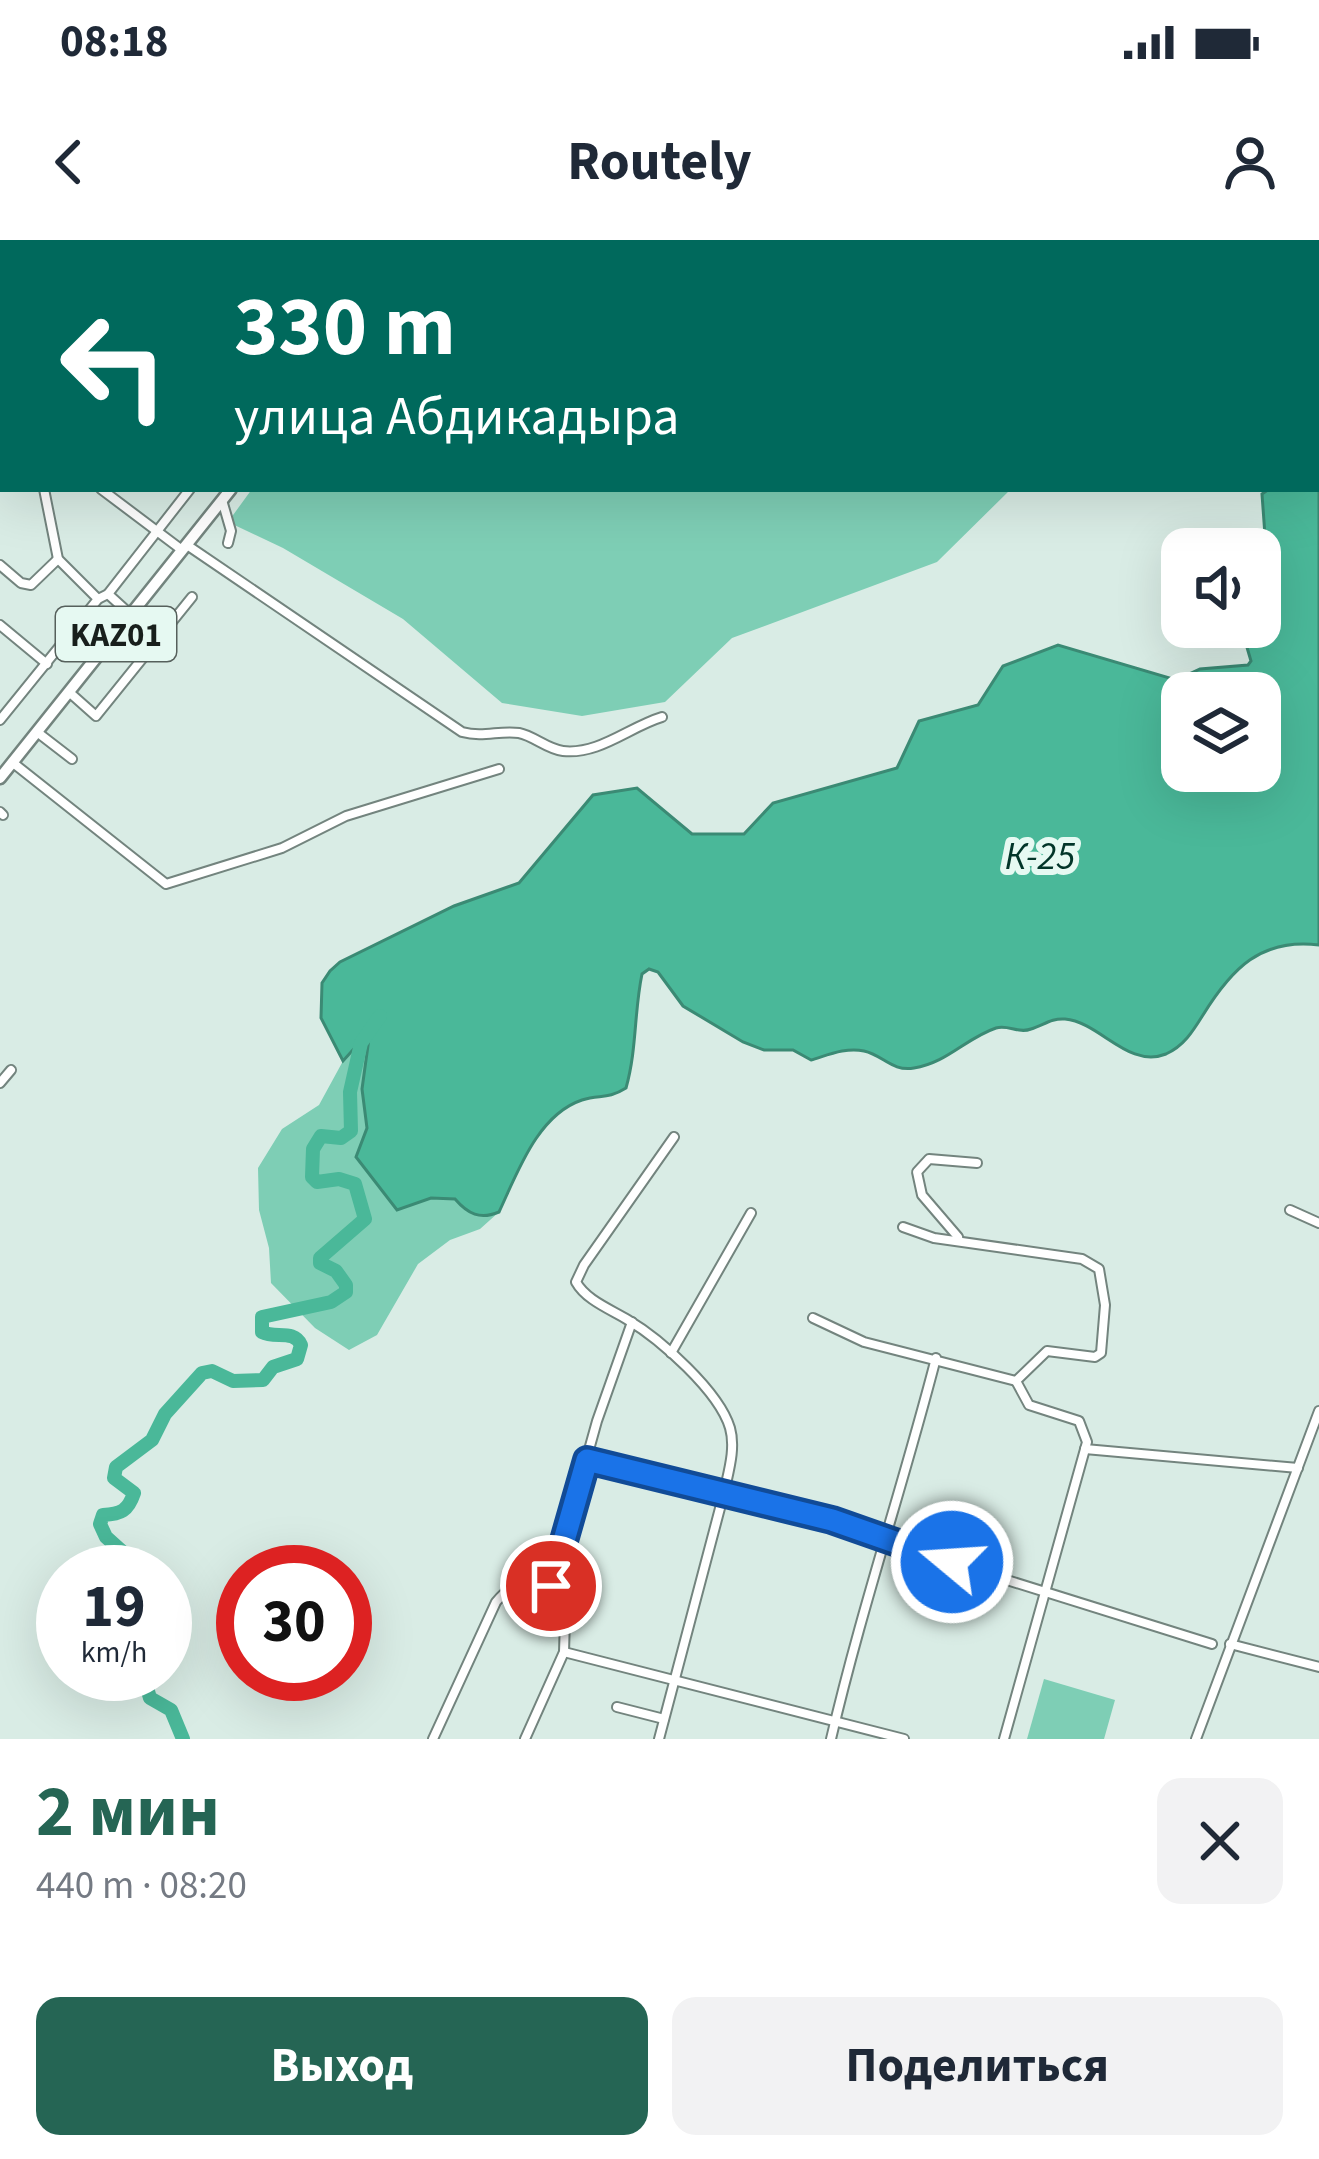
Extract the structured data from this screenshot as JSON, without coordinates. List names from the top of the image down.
{
  "streets": {
    "highway": ["KАZ01"]
  },
  "water": ["К-25"],
  "page": {
    "status": "08:18",
    "header": "Routely",
    "turn": ["330 m", "улица Абдикадыра"],
    "speed": "19 km/h",
    "limit": "30",
    "heading": ["2 мин", "440 m · 08:20"],
    "buttons": ["Выход", "Поделиться"]
  }
}
